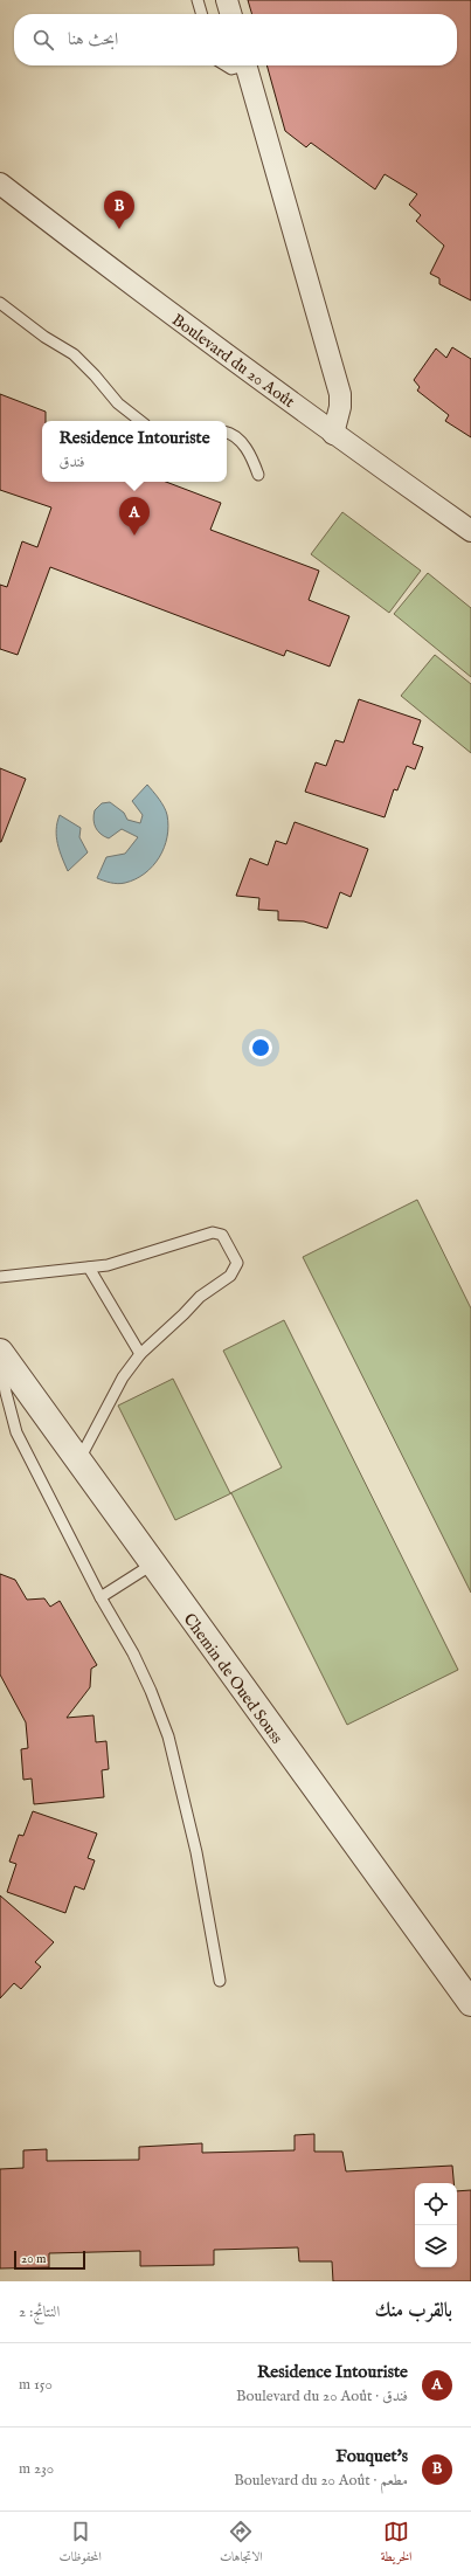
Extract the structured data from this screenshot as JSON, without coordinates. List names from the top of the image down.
{
  "streets": {
    "street": ["Boulevard du 20 Août", "Chemin de Oued Souss"]
  },
  "scale_bar": "20 m",
  "page": {
    "search": "ابحث هنا",
    "pins": ["B", "A"],
    "popup": ["Residence Intouriste", "فندق"],
    "scale": "20 m",
    "heading": ["بالقرب منك", "النتائج: 2"],
    "list": [
      {
        "mark": "A",
        "name": "Residence Intouriste",
        "note": "فندق · Boulevard du 20 Août",
        "value": "150 m"
      },
      {
        "mark": "B",
        "name": "Fouquet's",
        "note": "مطعم · Boulevard du 20 Août",
        "value": "230 m"
      }
    ],
    "nav": ["الخريطة", "الاتجاهات", "المحفوظات"]
  }
}
